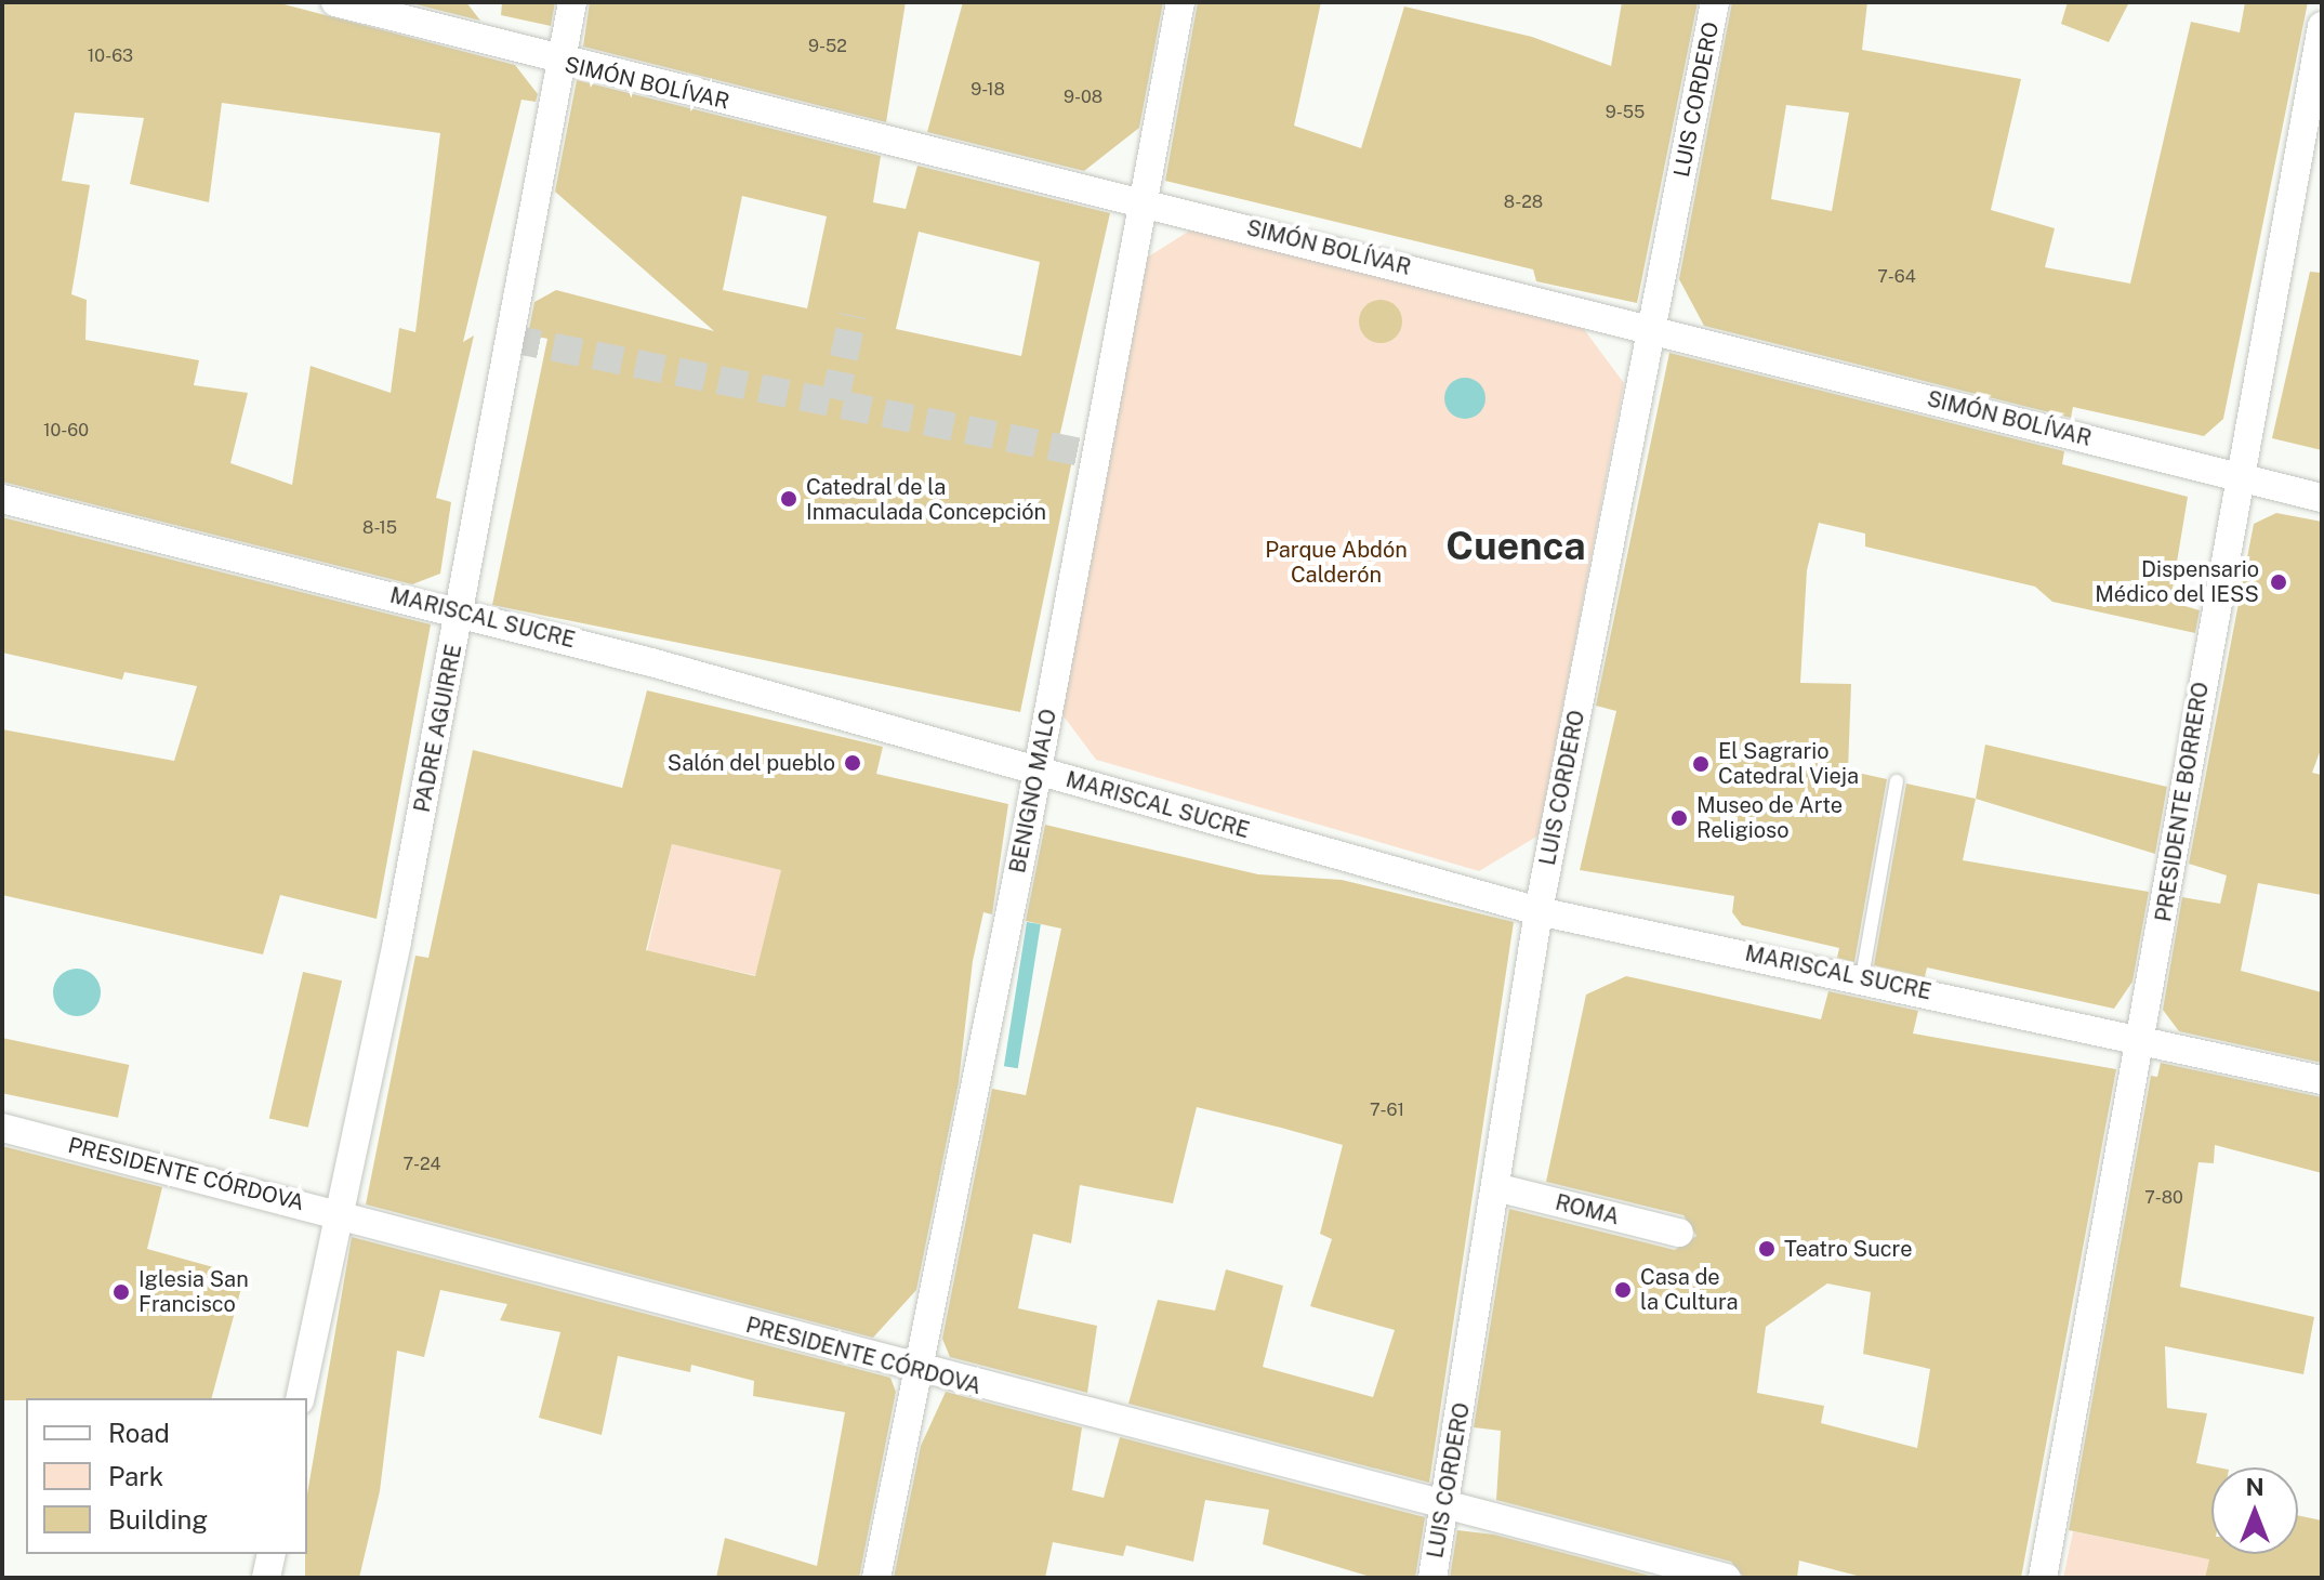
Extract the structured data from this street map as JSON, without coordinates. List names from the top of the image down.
{
  "streets": {
    "street": [
      "SIMÓN BOLÍVAR",
      "LUIS CORDERO",
      "MARISCAL SUCRE",
      "PADRE AGUIRRE",
      "BENIGNO MALO",
      "PRESIDENTE BORRERO",
      "PRESIDENTE CÓRDOVA",
      "ROMA"
    ]
  },
  "crossings": [
    ["SIMÓN BOLÍVAR", "LUIS CORDERO"],
    ["SIMÓN BOLÍVAR", "PADRE AGUIRRE"],
    ["SIMÓN BOLÍVAR", "BENIGNO MALO"],
    ["SIMÓN BOLÍVAR", "PRESIDENTE BORRERO"],
    ["LUIS CORDERO", "MARISCAL SUCRE"],
    ["LUIS CORDERO", "PRESIDENTE CÓRDOVA"],
    ["LUIS CORDERO", "ROMA"],
    ["MARISCAL SUCRE", "PADRE AGUIRRE"],
    ["MARISCAL SUCRE", "BENIGNO MALO"],
    ["MARISCAL SUCRE", "PRESIDENTE BORRERO"],
    ["PADRE AGUIRRE", "PRESIDENTE CÓRDOVA"],
    ["BENIGNO MALO", "PRESIDENTE CÓRDOVA"]
  ],
  "districts": ["Cuenca"],
  "parks": ["Parque Abdón Calderón"],
  "places": [
    "Catedral de la Inmaculada Concepción",
    "Dispensario Médico del IESS",
    "Salón del pueblo",
    "El Sagrario Catedral Vieja",
    "Museo de Arte Religioso",
    "Teatro Sucre",
    "Casa de la Cultura",
    "Iglesia San Francisco"
  ],
  "house_numbers": [
    "9-52",
    "10-63",
    "9-18",
    "9-08",
    "9-55",
    "8-28",
    "7-64",
    "10-60",
    "8-15",
    "7-61",
    "7-24",
    "7-80"
  ],
  "legend": ["Road", "Park", "Building"],
  "north": "top"
}
